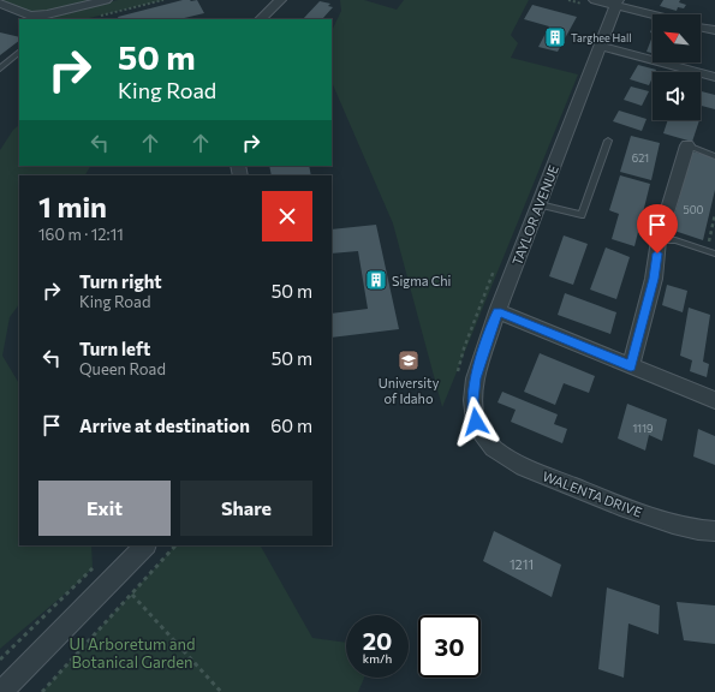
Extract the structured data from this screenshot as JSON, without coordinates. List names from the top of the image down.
{
  "streets": {
    "street": ["TAYLOR AVENUE", "WALENTA DRIVE"]
  },
  "crossings": [
    ["TAYLOR AVENUE", "WALENTA DRIVE"]
  ],
  "parks": ["UI Arboretum and Botanical Garden"],
  "places": {
    "building": ["Targhee Hall", "Sigma Chi"],
    "school or university": ["University of Idaho"]
  },
  "house_numbers": [
    "621",
    "500",
    "1119",
    "1211"
  ],
  "north": "top left",
  "page": {
    "turn": ["50 m", "King Road"],
    "heading": ["1 min", "160 m · 12:11"],
    "list": [
      {
        "name": "Turn right",
        "note": "King Road",
        "value": "50 m"
      },
      {
        "name": "Turn left",
        "note": "Queen Road",
        "value": "50 m"
      },
      {
        "name": "Arrive at destination",
        "value": "60 m"
      }
    ],
    "buttons": ["Exit", "Share"],
    "speed": "20 km/h",
    "limit": "30"
  }
}
